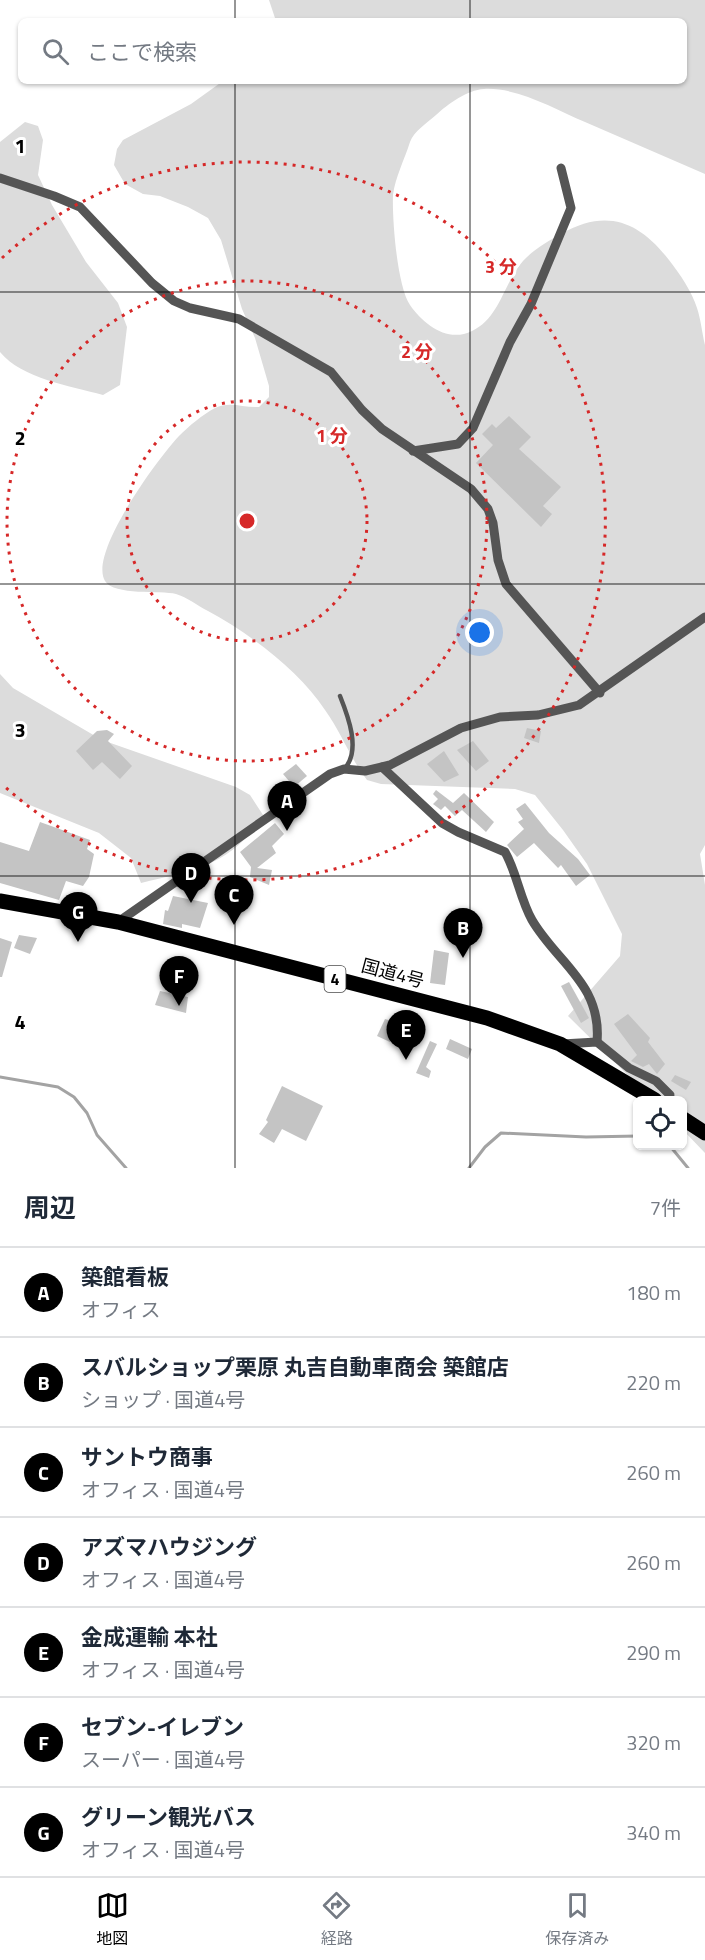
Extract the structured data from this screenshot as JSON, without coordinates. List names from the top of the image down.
{
  "streets": {
    "highway": ["国道4号", "4"]
  },
  "page": {
    "search": "ここで検索",
    "pins": [
      "A",
      "D",
      "C",
      "G",
      "B",
      "F",
      "E"
    ],
    "heading": ["周辺", "7件"],
    "list": [
      {
        "mark": "A",
        "name": "築館看板",
        "note": "オフィス",
        "value": "180 m"
      },
      {
        "mark": "B",
        "name": "スバルショップ栗原 丸吉自動車商会 築館店",
        "note": "ショップ · 国道4号",
        "value": "220 m"
      },
      {
        "mark": "C",
        "name": "サントウ商事",
        "note": "オフィス · 国道4号",
        "value": "260 m"
      },
      {
        "mark": "D",
        "name": "アズマハウジング",
        "note": "オフィス · 国道4号",
        "value": "260 m"
      },
      {
        "mark": "E",
        "name": "金成運輸 本社",
        "note": "オフィス · 国道4号",
        "value": "290 m"
      },
      {
        "mark": "F",
        "name": "セブン-イレブン",
        "note": "スーパー · 国道4号",
        "value": "320 m"
      },
      {
        "mark": "G",
        "name": "グリーン観光バス",
        "note": "オフィス · 国道4号",
        "value": "340 m"
      }
    ],
    "nav": ["地図", "経路", "保存済み"]
  },
  "grid": {
    "rows": [
      "1",
      "2",
      "3",
      "4"
    ]
  },
  "rings": ["3 分", "2 分", "1 分"]
}
